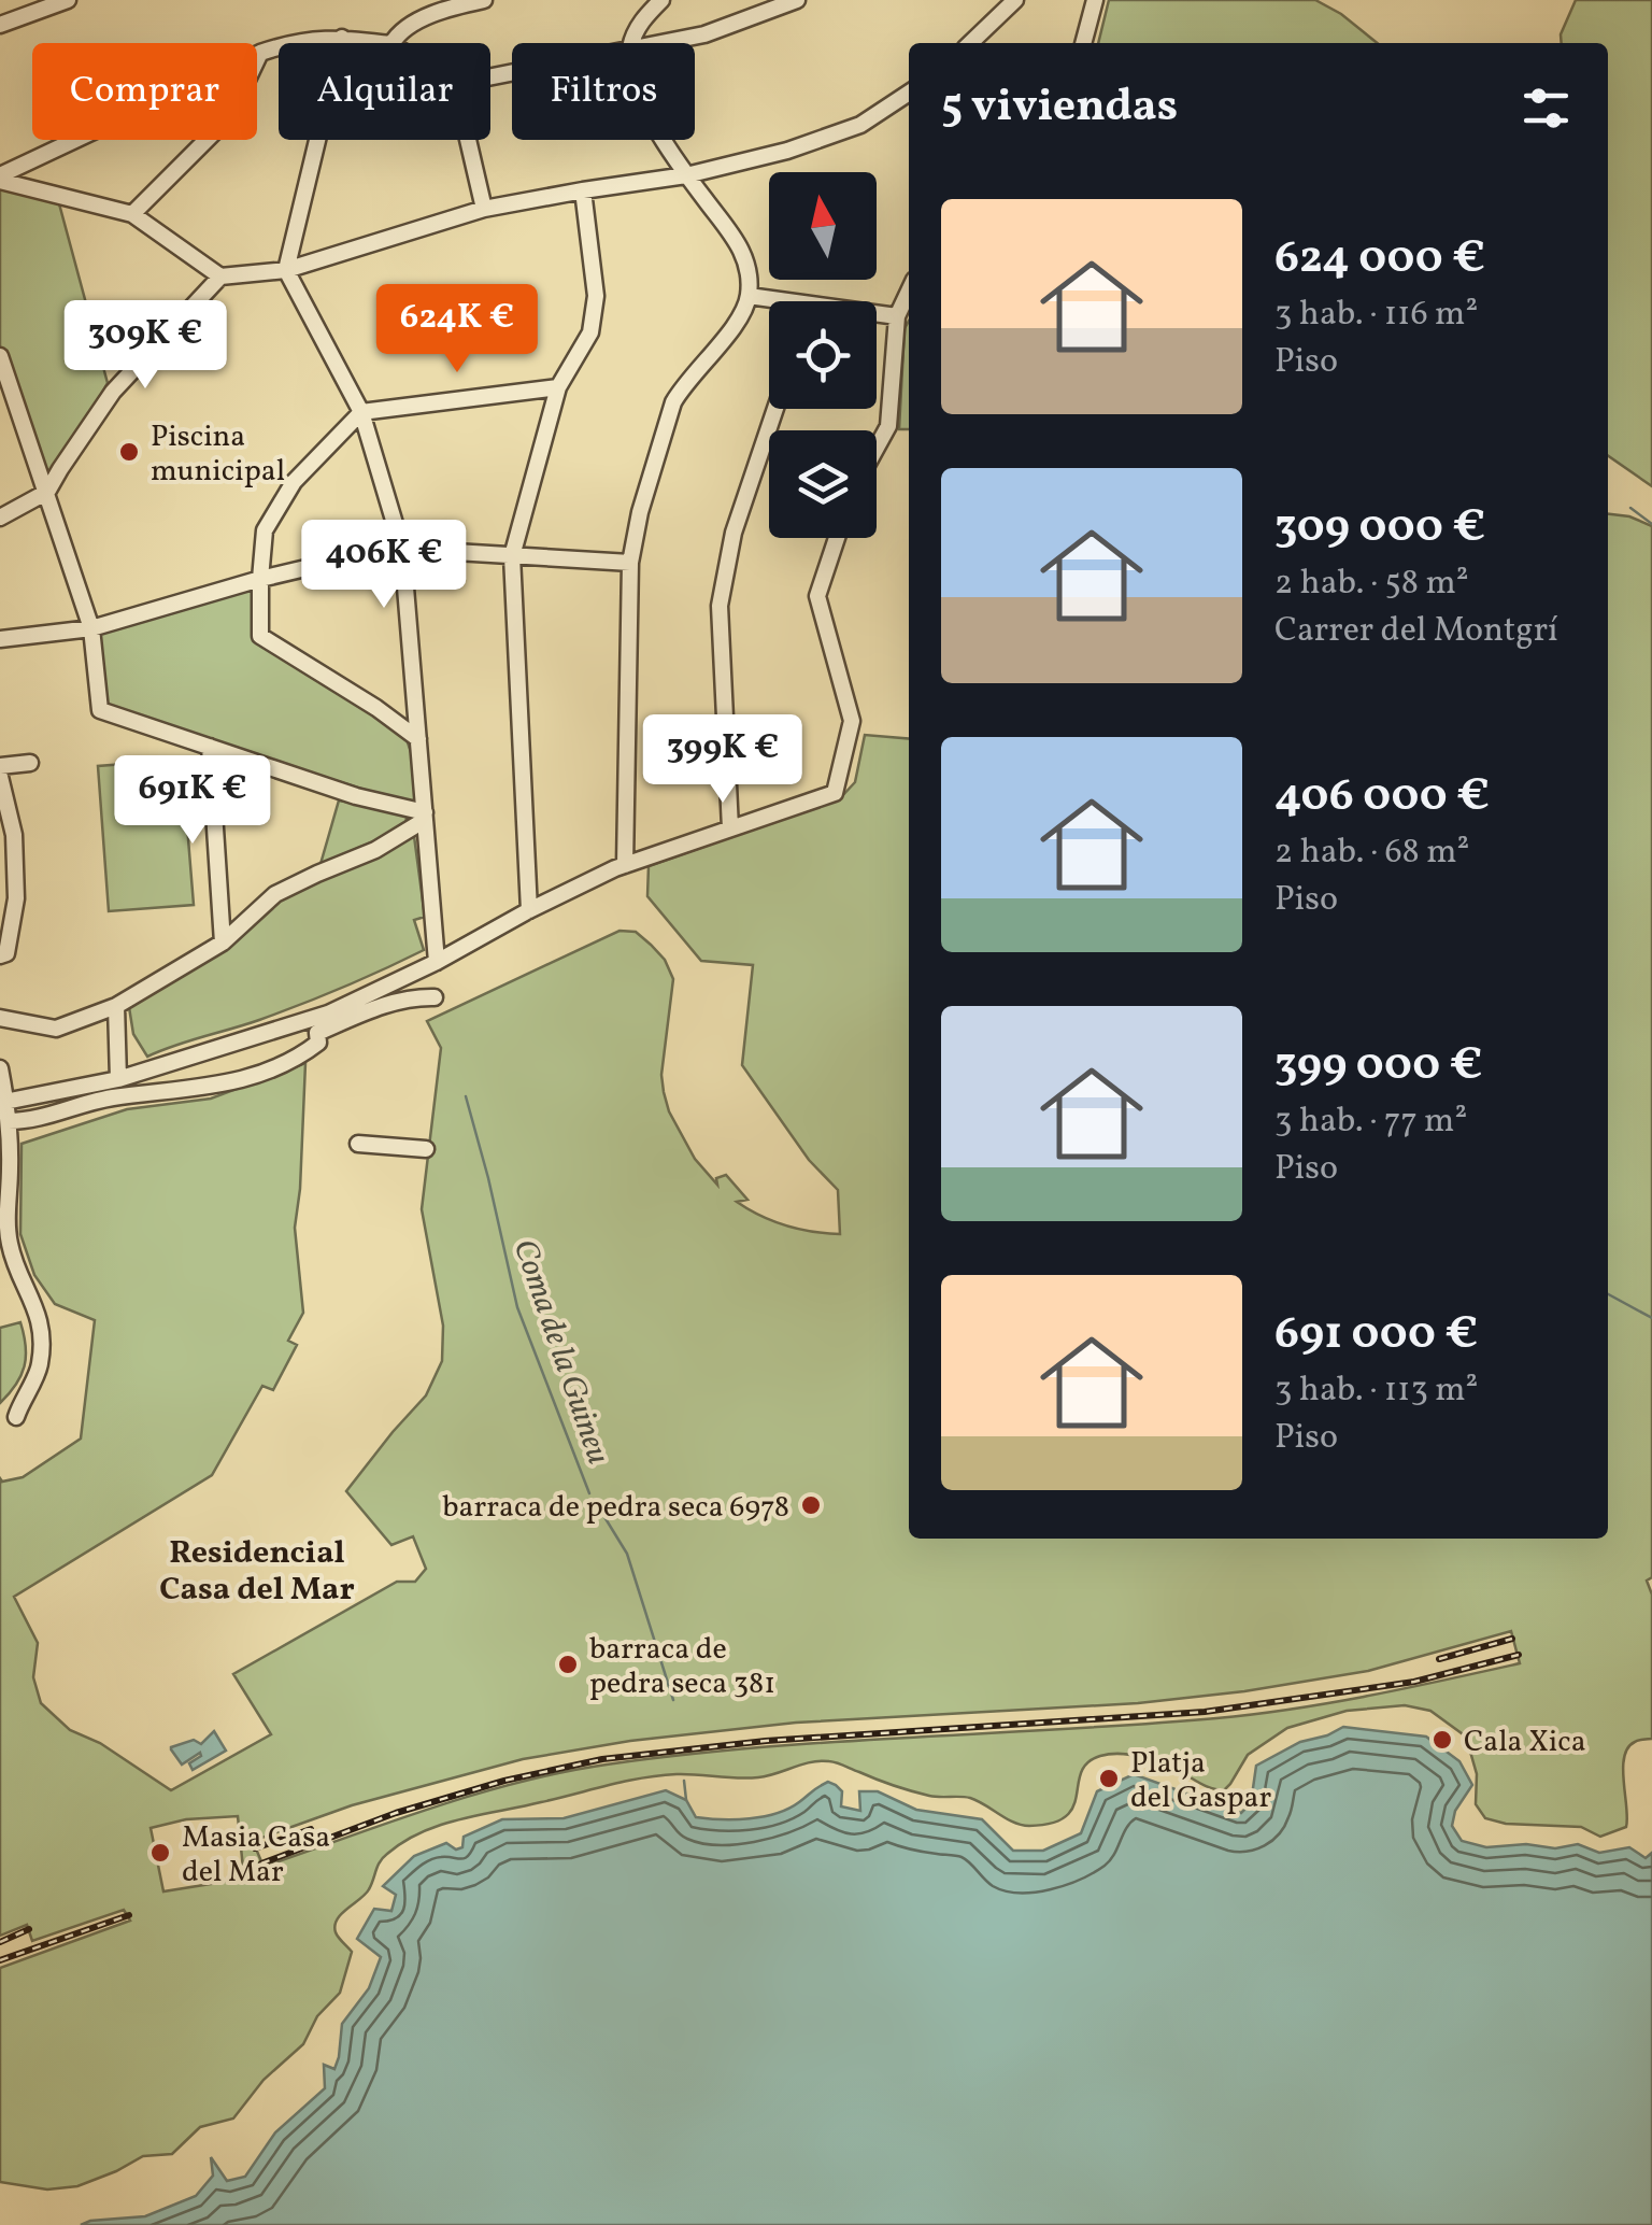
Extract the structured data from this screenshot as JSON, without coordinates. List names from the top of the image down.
{
  "districts": ["Residencial Casa del Mar"],
  "water": ["Coma de la Guineu"],
  "places": [
    "Piscina municipal",
    "barraca de pedra seca 6978",
    "barraca de pedra seca 381",
    "Cala Xica",
    "Platja del Gaspar",
    "Masia Casa del Mar"
  ],
  "north": "top",
  "page": {
    "chip": ["Comprar", "Alquilar", "Filtros"],
    "heading": "5 viviendas",
    "list": [
      {
        "name": "624 000 €",
        "note": "3 hab. · 116 m² · Piso"
      },
      {
        "name": "309 000 €",
        "note": "2 hab. · 58 m² · Carrer del Montgrí"
      },
      {
        "name": "406 000 €",
        "note": "2 hab. · 68 m² · Piso"
      },
      {
        "name": "399 000 €",
        "note": "3 hab. · 77 m² · Piso"
      },
      {
        "name": "691 000 €",
        "note": "3 hab. · 113 m² · Piso"
      }
    ],
    "price": [
      "624K €",
      "309K €",
      "406K €",
      "399K €",
      "691K €"
    ]
  }
}
